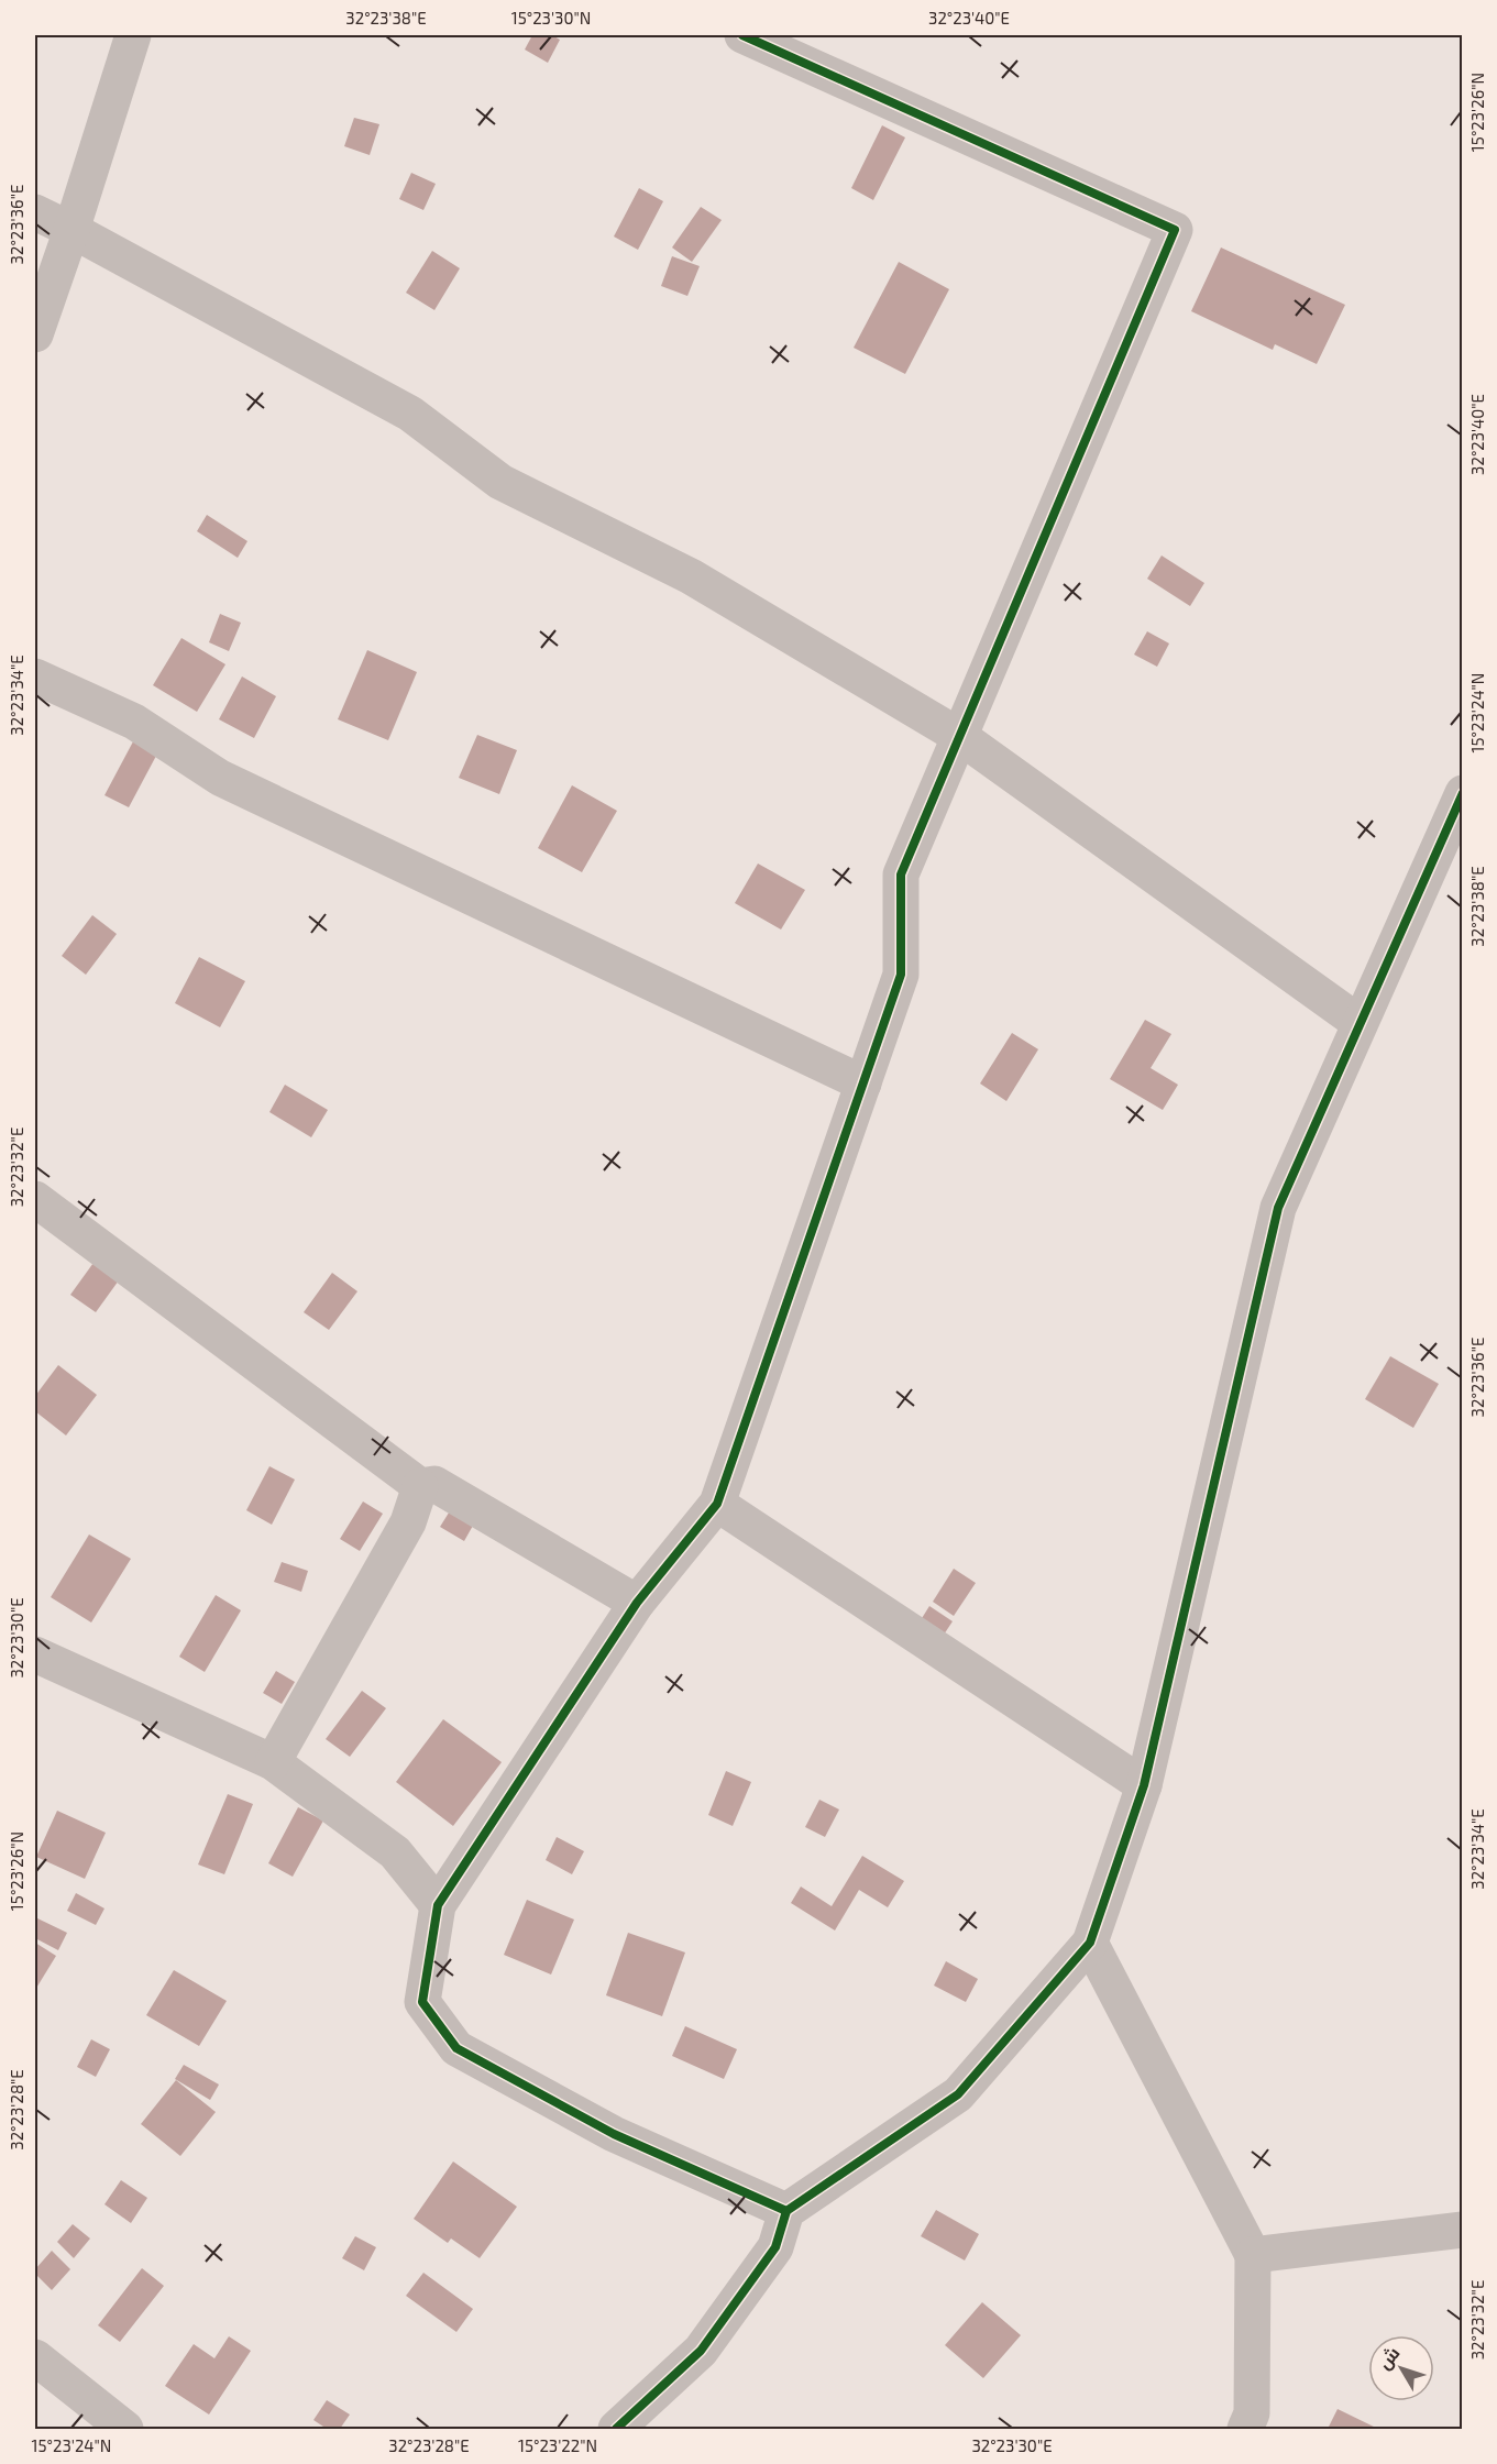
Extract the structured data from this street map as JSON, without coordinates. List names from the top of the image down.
{
  "north": "top left",
  "coordinates": [
    "32°23'38\"E",
    "15°23'30\"N",
    "32°23'40\"E",
    "15°23'26\"N",
    "32°23'36\"E",
    "32°23'34\"E",
    "15°23'24\"N",
    "32°23'32\"E",
    "32°23'30\"E",
    "32°23'28\"E",
    "15°23'22\"N"
  ]
}
